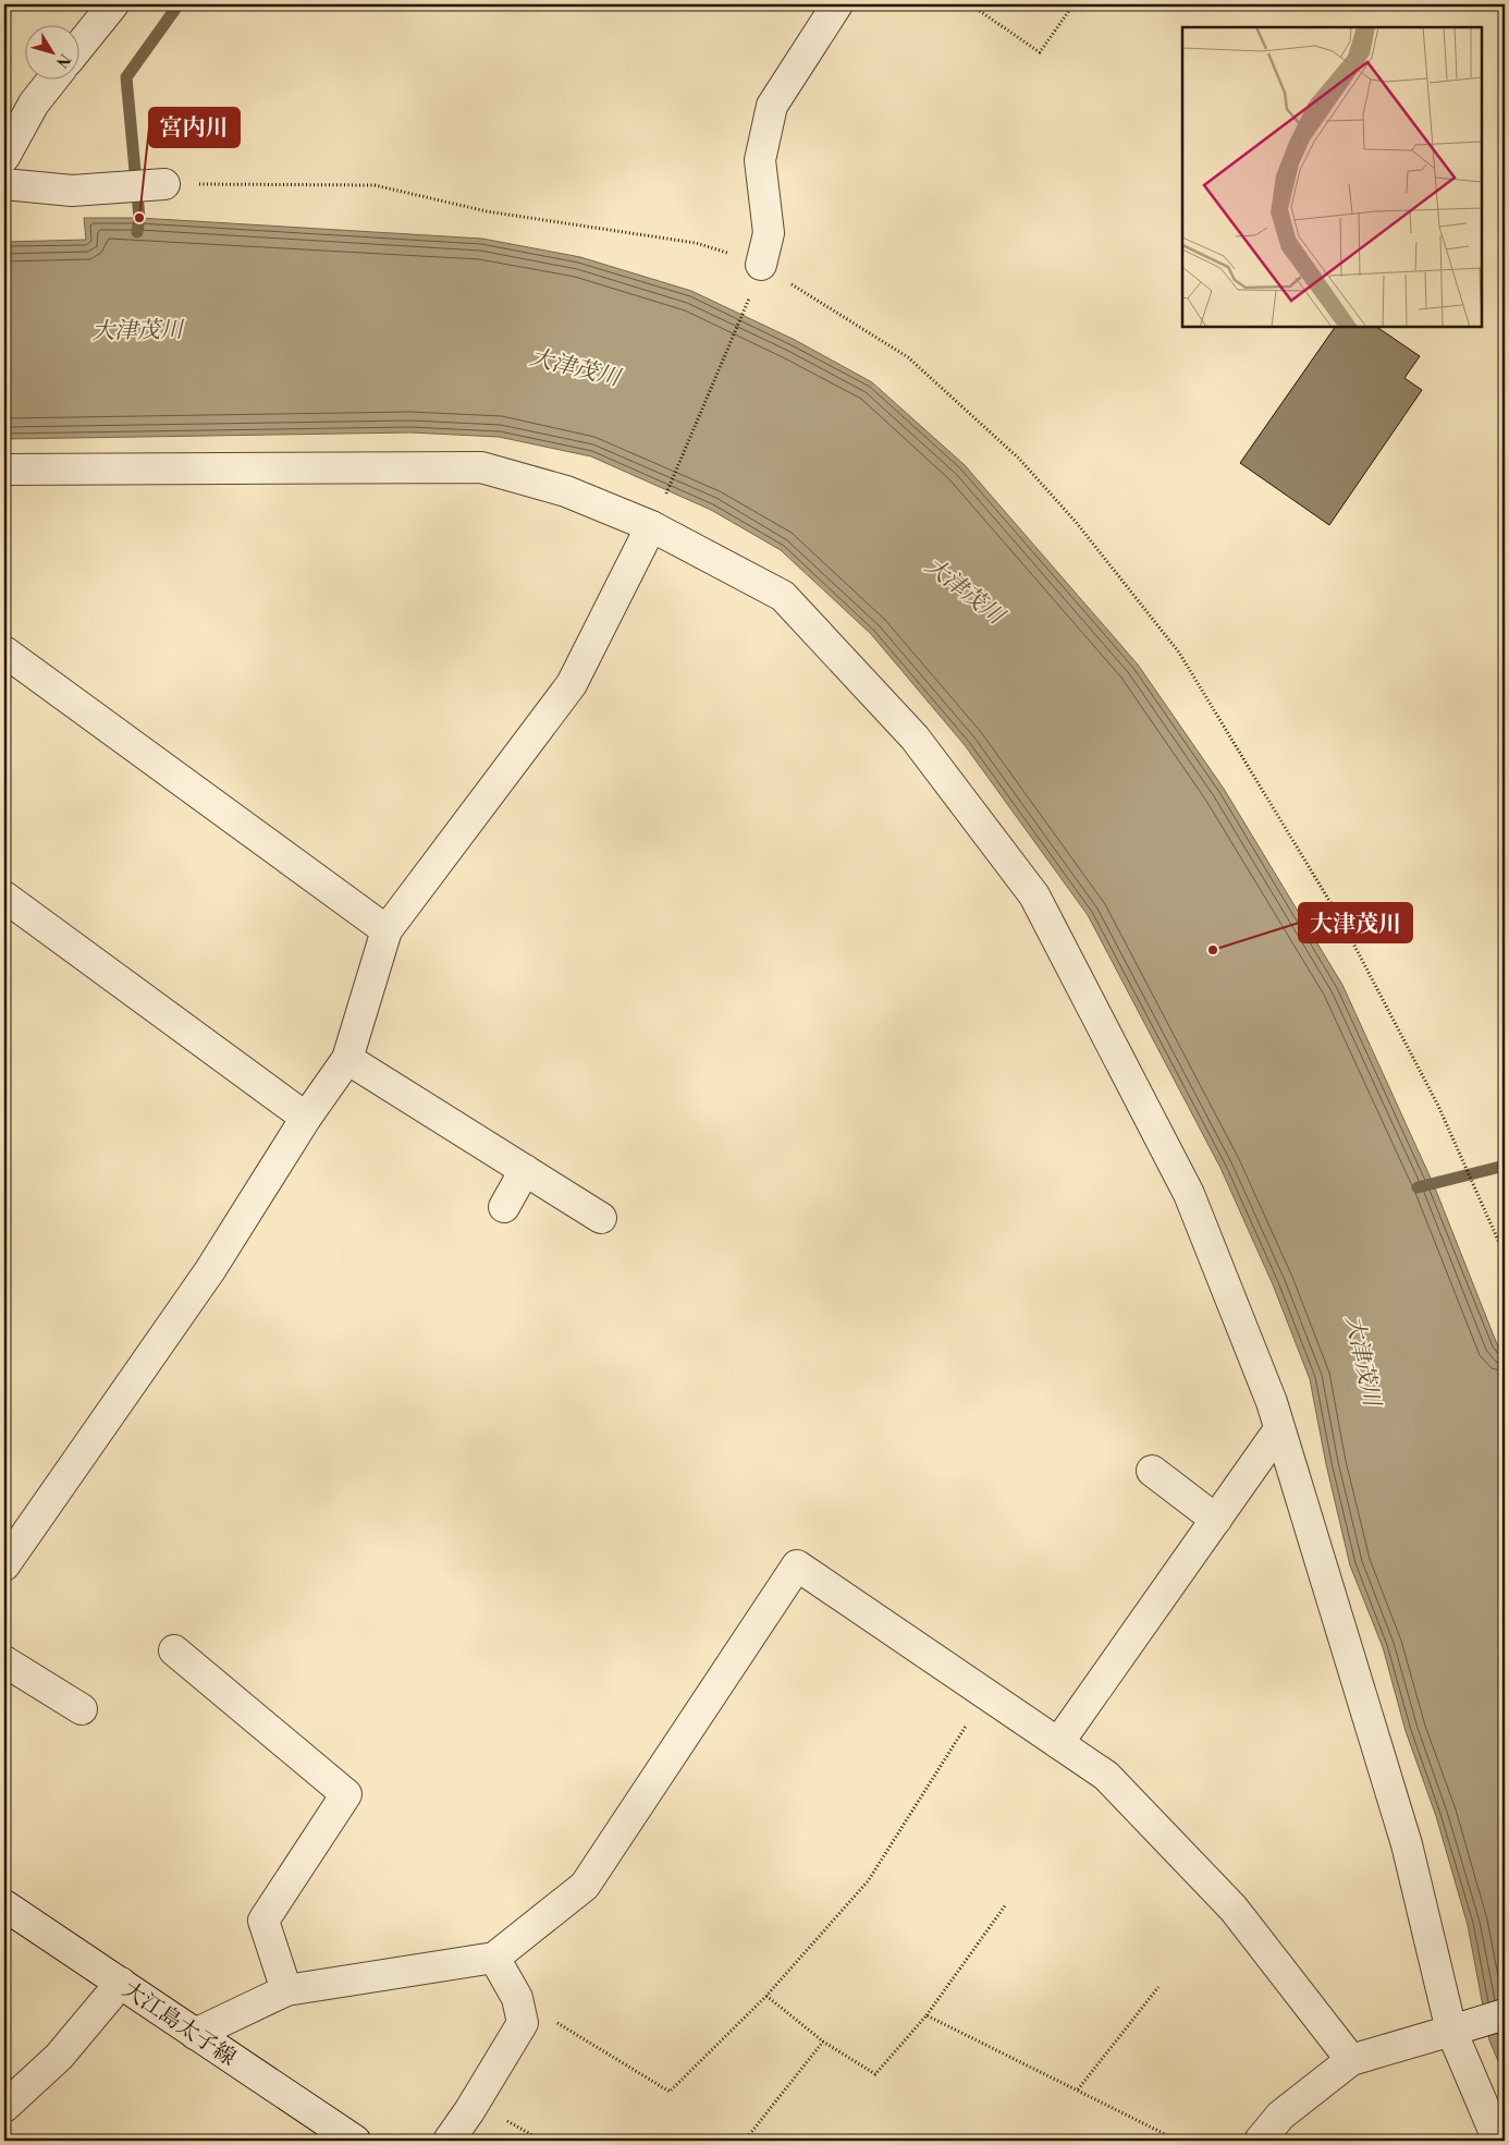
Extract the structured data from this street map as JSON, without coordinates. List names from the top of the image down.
{
  "streets": {
    "street": ["大江島太子線"]
  },
  "water": ["大津茂川"],
  "places": ["宮内川", "大津茂川"],
  "north": "bottom right"
}
